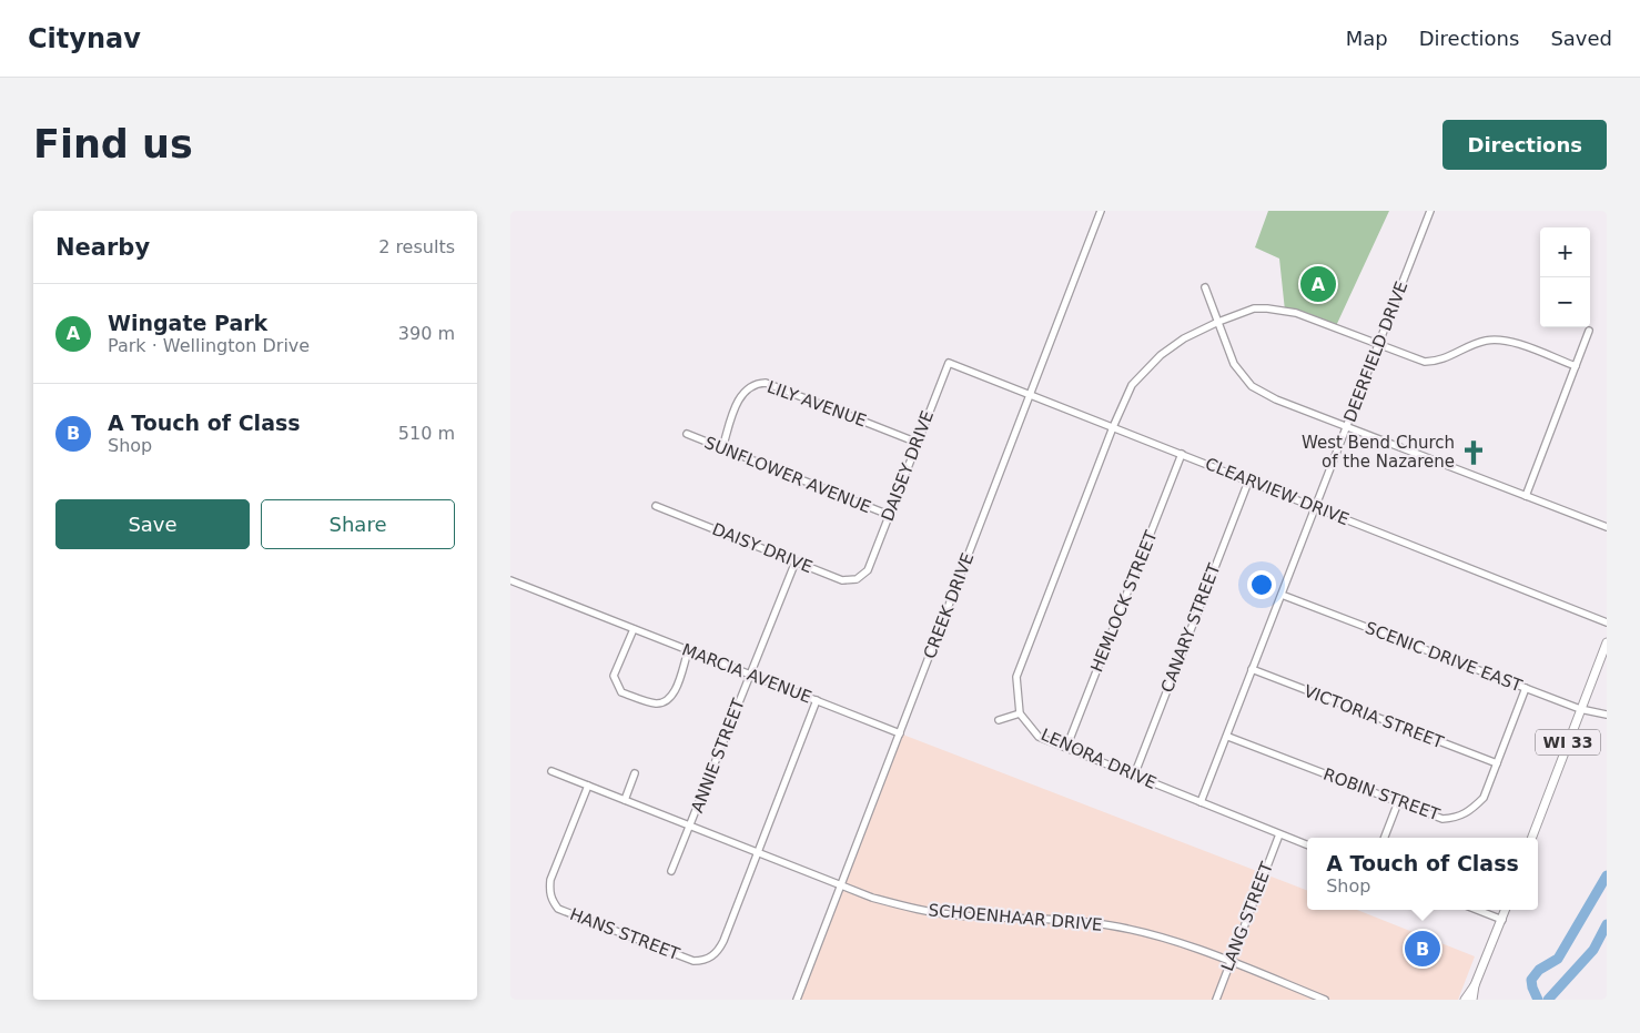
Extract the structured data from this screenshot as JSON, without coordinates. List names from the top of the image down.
{
  "streets": {
    "main road": ["WI 33"],
    "street": [
      "DEERFIELD DRIVE",
      "LILY AVENUE",
      "DAISEY DRIVE",
      "SUNFLOWER AVENUE",
      "CLEARVIEW DRIVE",
      "DAISY DRIVE",
      "HEMLOCK STREET",
      "CREEK DRIVE",
      "CANARY STREET",
      "SCENIC DRIVE EAST",
      "MARCIA AVENUE",
      "VICTORIA STREET",
      "ANNIE STREET",
      "LENORA DRIVE",
      "ROBIN STREET",
      "LANG STREET",
      "SCHOENHAAR DRIVE",
      "HANS STREET"
    ]
  },
  "crossings": [
    ["DEERFIELD DRIVE", "CLEARVIEW DRIVE"],
    ["DEERFIELD DRIVE", "SCENIC DRIVE EAST"],
    ["DEERFIELD DRIVE", "VICTORIA STREET"],
    ["DEERFIELD DRIVE", "LENORA DRIVE"],
    ["DEERFIELD DRIVE", "ROBIN STREET"],
    ["LILY AVENUE", "DAISEY DRIVE"],
    ["LILY AVENUE", "SUNFLOWER AVENUE"],
    ["DAISEY DRIVE", "SUNFLOWER AVENUE"],
    ["DAISEY DRIVE", "CLEARVIEW DRIVE"],
    ["DAISEY DRIVE", "DAISY DRIVE"],
    ["CLEARVIEW DRIVE", "HEMLOCK STREET"],
    ["CLEARVIEW DRIVE", "CREEK DRIVE"],
    ["CLEARVIEW DRIVE", "CANARY STREET"],
    ["DAISY DRIVE", "ANNIE STREET"],
    ["HEMLOCK STREET", "LENORA DRIVE"],
    ["CREEK DRIVE", "MARCIA AVENUE"],
    ["CREEK DRIVE", "SCHOENHAAR DRIVE"],
    ["CANARY STREET", "LENORA DRIVE"],
    ["SCENIC DRIVE EAST", "WI 33"],
    ["SCENIC DRIVE EAST", "ROBIN STREET"],
    ["MARCIA AVENUE", "ANNIE STREET"],
    ["MARCIA AVENUE", "HANS STREET"],
    ["VICTORIA STREET", "ROBIN STREET"],
    ["ANNIE STREET", "SCHOENHAAR DRIVE"],
    ["LENORA DRIVE", "LANG STREET"],
    ["LANG STREET", "SCHOENHAAR DRIVE"],
    ["SCHOENHAAR DRIVE", "HANS STREET"]
  ],
  "places": {
    "church": ["West Bend Church of the Nazarene"]
  },
  "page": {
    "header": "Citynav",
    "nav": ["Map", "Directions", "Saved"],
    "buttons": [
      "Directions",
      ["Save", "Share"]
    ],
    "title": "Find us",
    "heading": ["Nearby", "2 results"],
    "map_buttons": ["+", "−"],
    "pins": ["A", "B"],
    "list": [
      {
        "mark": "A",
        "name": "Wingate Park",
        "note": "Park · Wellington Drive",
        "value": "390 m"
      },
      {
        "mark": "B",
        "name": "A Touch of Class",
        "note": "Shop",
        "value": "510 m"
      }
    ],
    "popup": ["A Touch of Class", "Shop"]
  }
}
